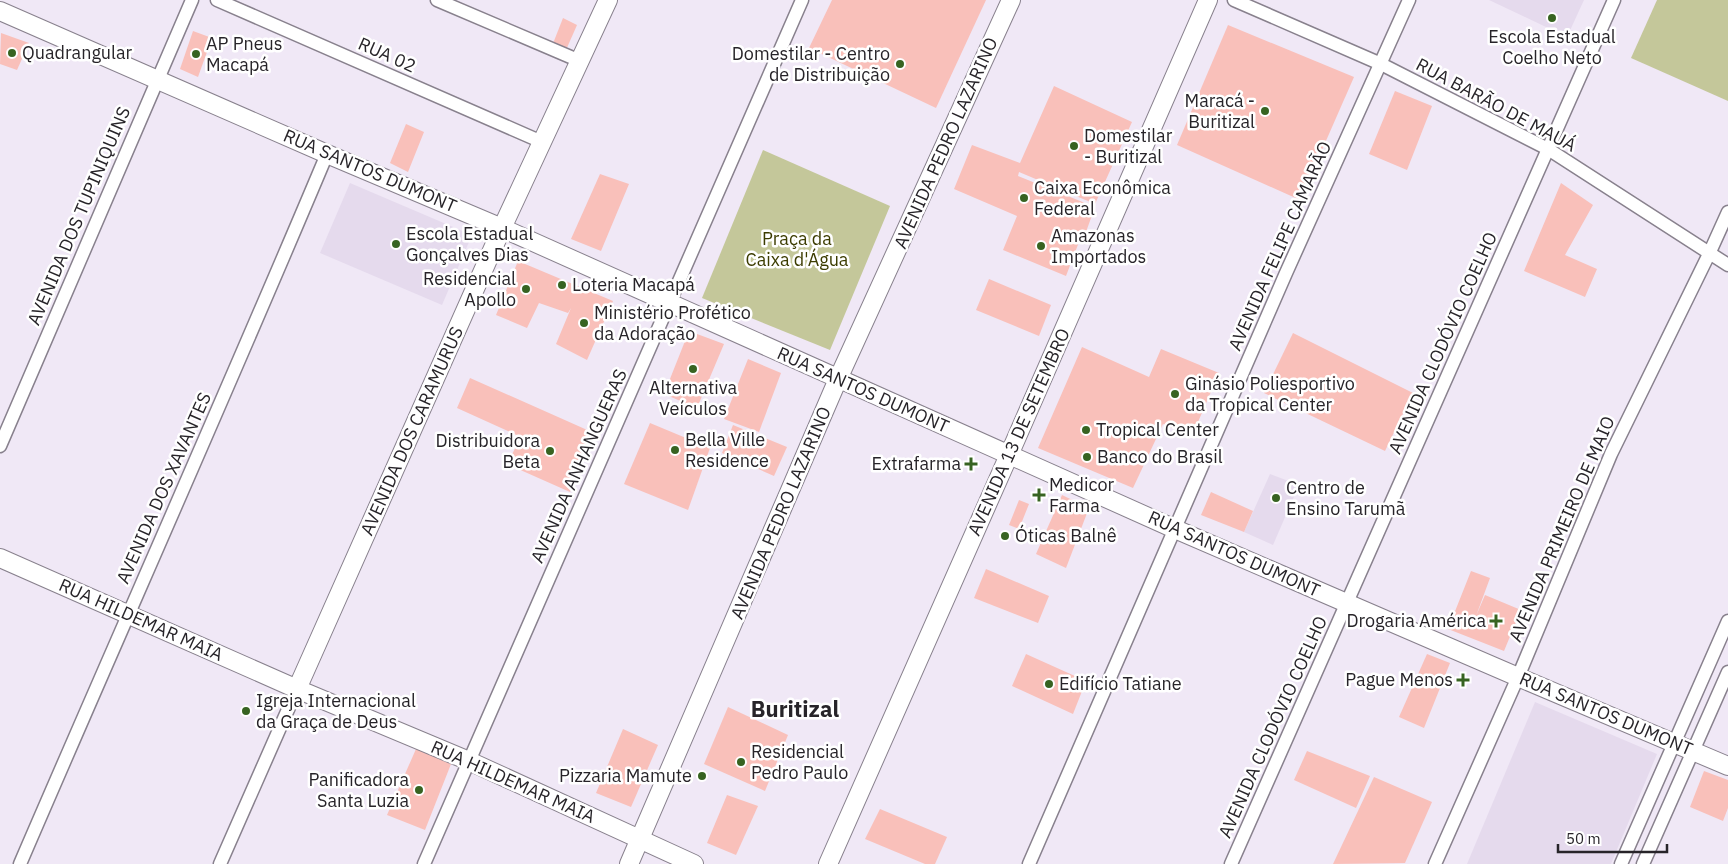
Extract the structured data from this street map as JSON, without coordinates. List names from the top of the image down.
{
  "streets": {
    "main road": [
      "AVENIDA PEDRO LAZARINO",
      "RUA SANTOS DUMONT",
      "AVENIDA DOS CARAMURUS",
      "AVENIDA 13 DE SETEMBRO",
      "RUA HILDEMAR MAIA"
    ],
    "street": [
      "RUA 02",
      "RUA BARÃO DE MAUÁ",
      "AVENIDA DOS TUPINIQUINS",
      "AVENIDA FELIPE CAMARÃO",
      "AVENIDA CLODÓVIO COELHO",
      "AVENIDA ANHANGUERAS",
      "AVENIDA DOS XAVANTES",
      "AVENIDA PRIMEIRO DE MAIO"
    ]
  },
  "crossings": [
    ["RUA 02", "AVENIDA DOS CARAMURUS"],
    ["RUA BARÃO DE MAUÁ", "AVENIDA FELIPE CAMARÃO"],
    ["RUA BARÃO DE MAUÁ", "AVENIDA CLODÓVIO COELHO"],
    ["RUA BARÃO DE MAUÁ", "AVENIDA PRIMEIRO DE MAIO"],
    ["AVENIDA PEDRO LAZARINO", "RUA SANTOS DUMONT"],
    ["AVENIDA PEDRO LAZARINO", "RUA HILDEMAR MAIA"],
    ["RUA SANTOS DUMONT", "AVENIDA DOS TUPINIQUINS"],
    ["RUA SANTOS DUMONT", "AVENIDA FELIPE CAMARÃO"],
    ["RUA SANTOS DUMONT", "AVENIDA CLODÓVIO COELHO"],
    ["RUA SANTOS DUMONT", "AVENIDA DOS CARAMURUS"],
    ["RUA SANTOS DUMONT", "AVENIDA 13 DE SETEMBRO"],
    ["RUA SANTOS DUMONT", "AVENIDA ANHANGUERAS"],
    ["RUA SANTOS DUMONT", "AVENIDA DOS XAVANTES"],
    ["RUA SANTOS DUMONT", "AVENIDA PRIMEIRO DE MAIO"],
    ["AVENIDA DOS CARAMURUS", "RUA HILDEMAR MAIA"],
    ["AVENIDA ANHANGUERAS", "RUA HILDEMAR MAIA"],
    ["AVENIDA DOS XAVANTES", "RUA HILDEMAR MAIA"]
  ],
  "districts": ["Buritizal"],
  "parks": ["Praça da Caixa d'Água"],
  "places": {
    "other": [
      "Escola Estadual Coelho Neto",
      "Quadrangular",
      "AP Pneus Macapá",
      "Domestilar - Centro de Distribuição",
      "Maracá - Buritizal",
      "Domestilar - Buritizal",
      "Caixa Econômica Federal",
      "Escola Estadual Gonçalves Dias",
      "Amazonas Importados",
      "Loteria Macapá",
      "Residencial Apollo",
      "Ministério Profético da Adoração",
      "Alternativa Veículos",
      "Ginásio Poliesportivo da Tropical Center",
      "Tropical Center",
      "Bella Ville Residence",
      "Distribuidora Beta",
      "Banco do Brasil",
      "Centro de Ensino Tarumã",
      "Óticas Balnê",
      "Edifício Tatiane",
      "Igreja Internacional da Graça de Deus",
      "Residencial Pedro Paulo",
      "Pizzaria Mamute",
      "Panificadora Santa Luzia"
    ],
    "health": [
      "Extrafarma",
      "Medicor Farma",
      "Drogaria América",
      "Pague Menos"
    ]
  },
  "scale_bar": "50 m"
}
